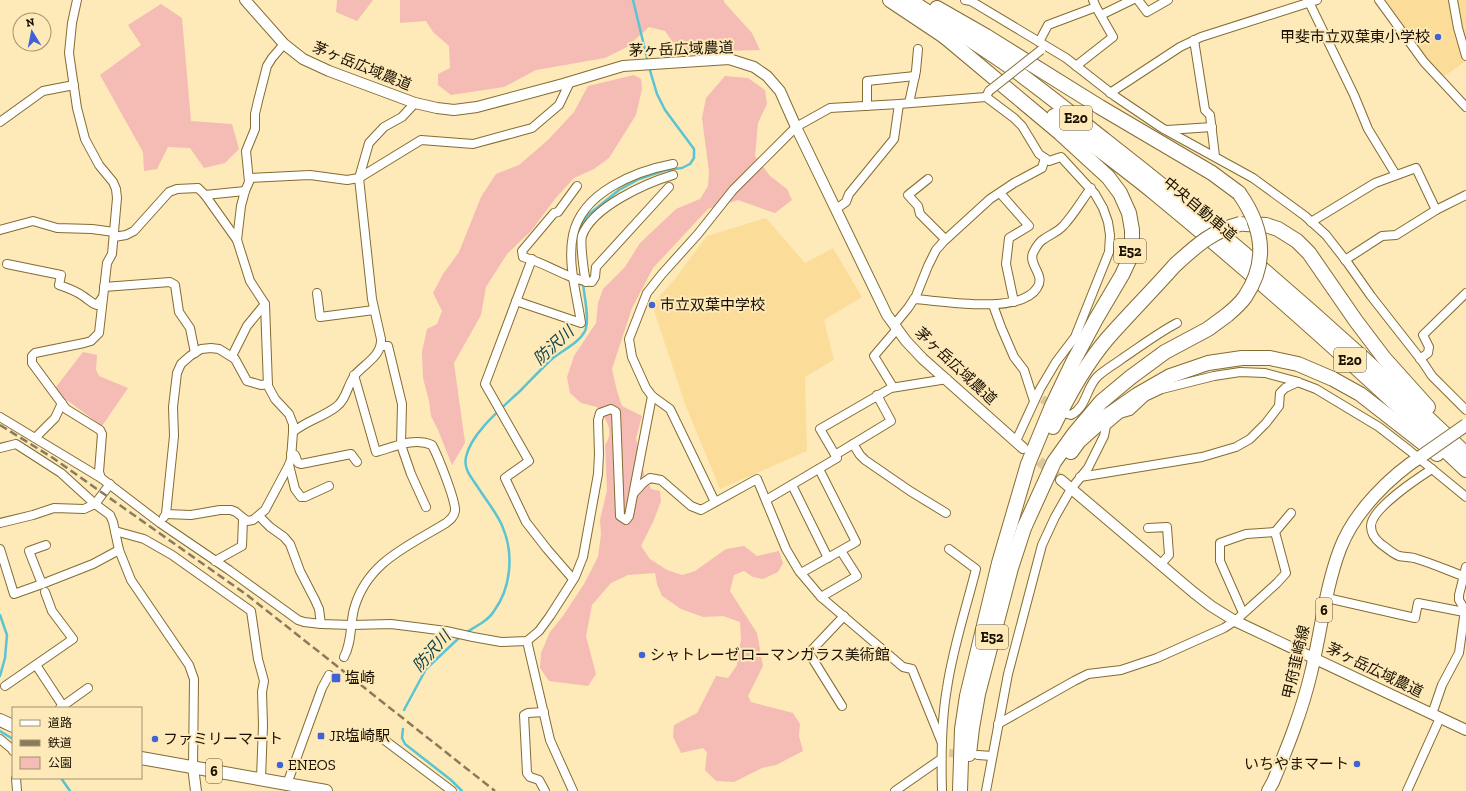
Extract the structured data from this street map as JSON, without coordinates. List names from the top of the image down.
{
  "streets": {
    "highway": ["E20", "中央自動車道", "E52"],
    "main road": ["6", "甲府韮崎線"],
    "street": ["茅ヶ岳広域農道"]
  },
  "crossings": [
    ["茅ヶ岳広域農道", "甲府韮崎線"],
    ["中央自動車道", "E52"]
  ],
  "water": ["防沢川"],
  "places": {
    "other": [
      "甲斐市立双葉東小学校",
      "市立双葉中学校",
      "シャトレーゼローマンガラス美術館",
      "ファミリーマート",
      "いちやまマート",
      "ENEOS"
    ],
    "transit": ["塩崎", "JR塩崎駅"]
  },
  "legend": ["道路", "鉄道", "公園"],
  "north": "top"
}
